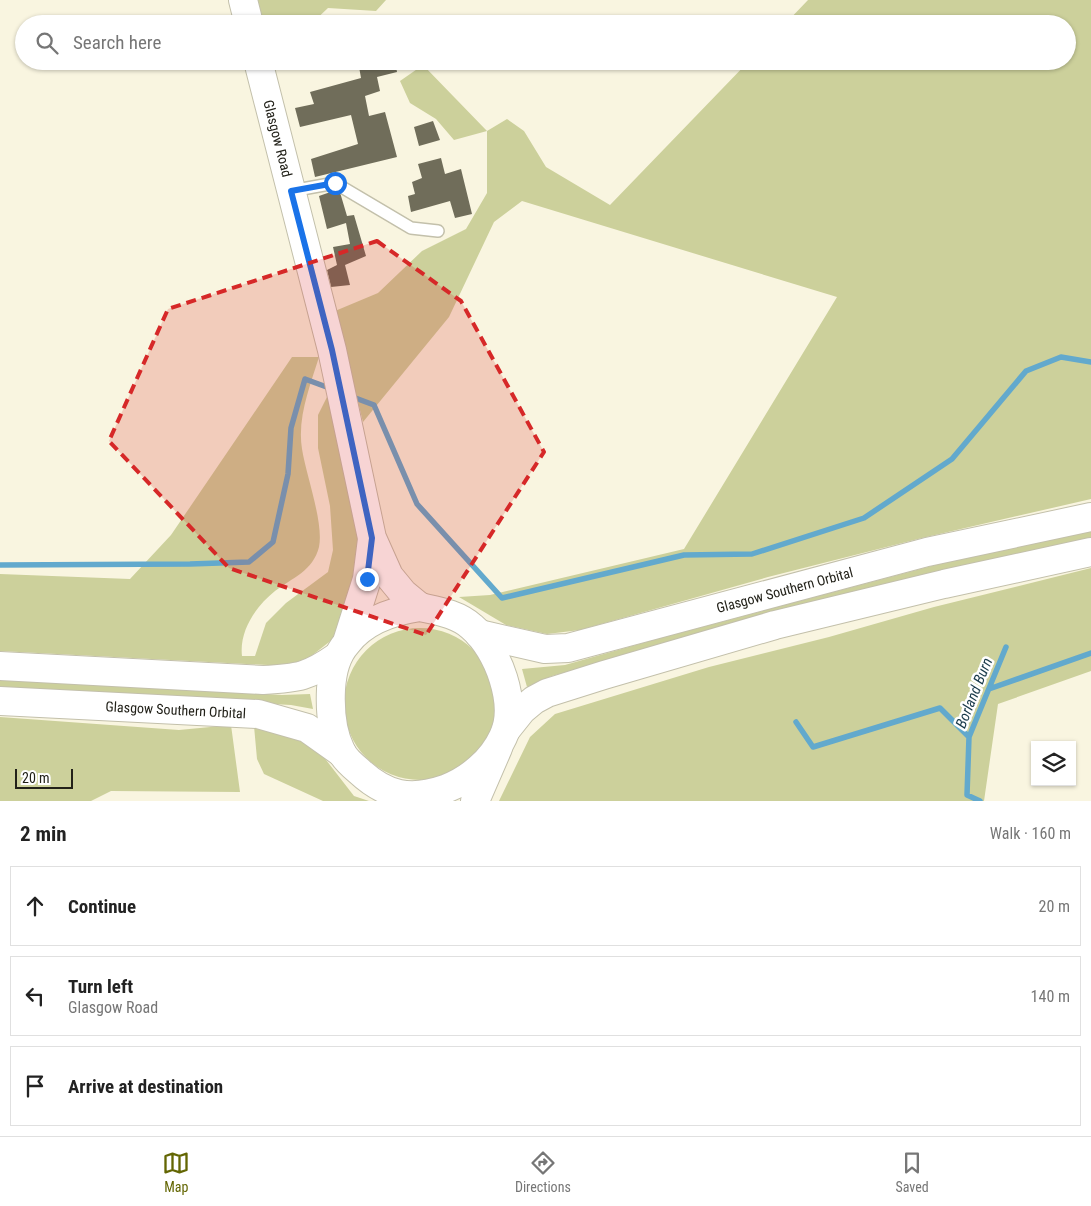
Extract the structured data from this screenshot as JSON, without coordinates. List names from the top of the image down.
{
  "streets": {
    "main road": ["Glasgow Road", "Glasgow Southern Orbital"]
  },
  "crossings": [
    ["Glasgow Road", "Glasgow Southern Orbital"]
  ],
  "water": ["Borland Burn"],
  "scale_bar": "20 m",
  "page": {
    "search": "Search here",
    "scale": "20 m",
    "heading": ["2 min", "Walk · 160 m"],
    "list": [
      ["Continue", "20 m"],
      ["Turn left", "Glasgow Road", "140 m"],
      "Arrive at destination"
    ],
    "nav": ["Map", "Directions", "Saved"]
  }
}
